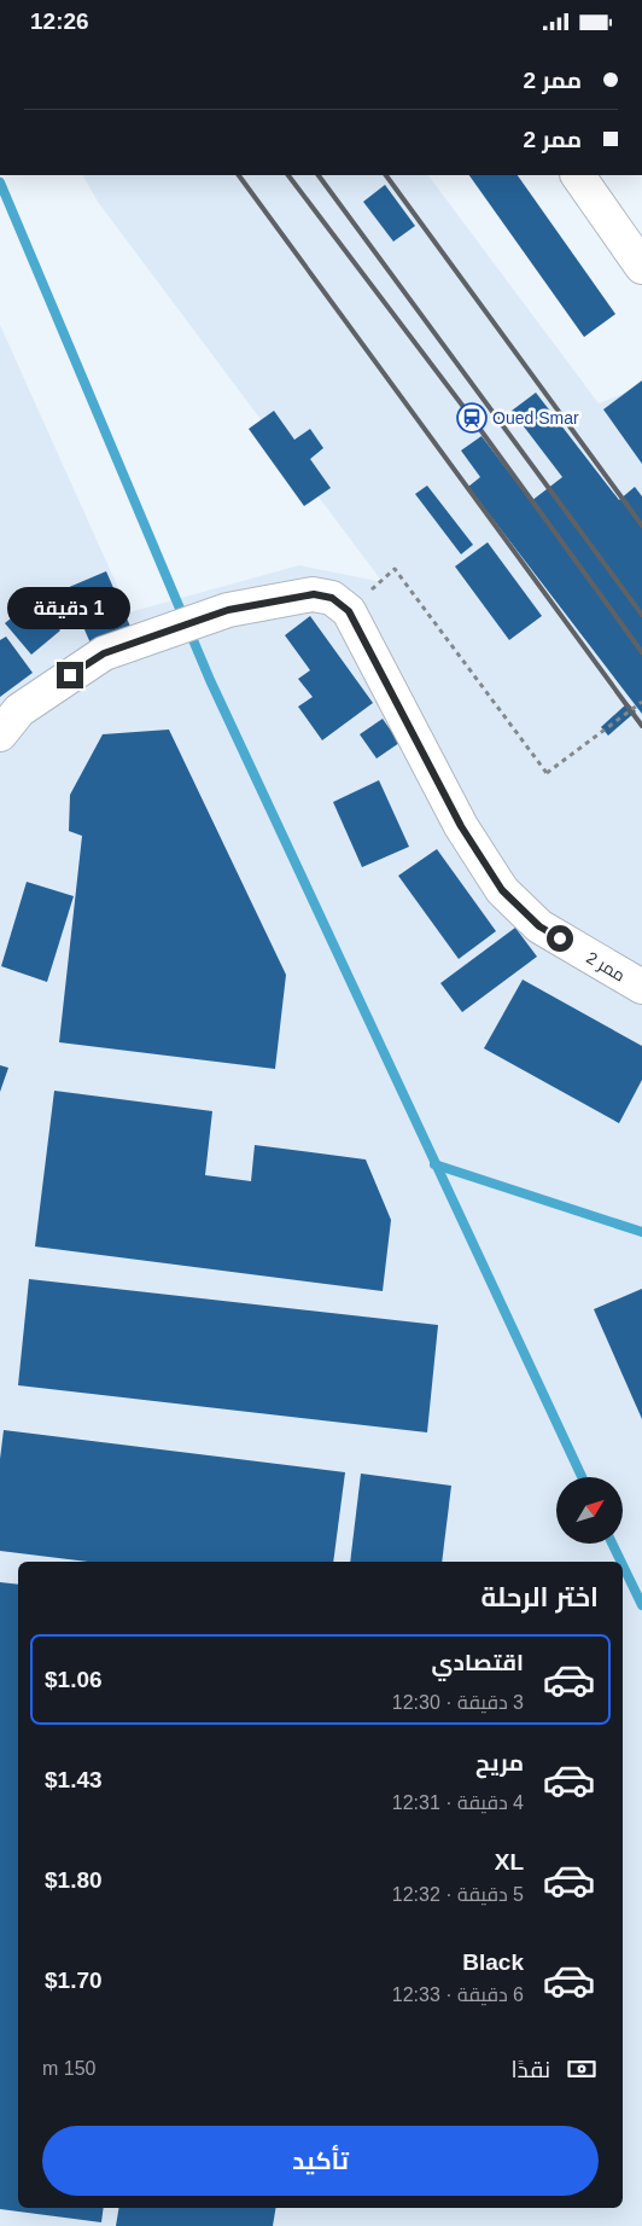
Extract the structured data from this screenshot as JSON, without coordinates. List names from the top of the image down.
{
  "streets": {
    "street": ["ممر 2"]
  },
  "places": {
    "station": ["Oued Smar"]
  },
  "north": "top right",
  "page": {
    "status": "12:26",
    "banner": ["ممر 2", "ممر 2"],
    "bubble": "1 دقيقة",
    "heading": "اختر الرحلة",
    "list": [
      {
        "name": "اقتصادي",
        "note": "3 دقيقة · 12:30",
        "value": "$1.06"
      },
      {
        "name": "مريح",
        "note": "4 دقيقة · 12:31",
        "value": "$1.43"
      },
      {
        "name": "XL",
        "note": "5 دقيقة · 12:32",
        "value": "$1.80"
      },
      {
        "name": "Black",
        "note": "6 دقيقة · 12:33",
        "value": "$1.70"
      }
    ],
    "pay": ["نقدًا", "150 m"],
    "buttons": "تأكيد"
  }
}
